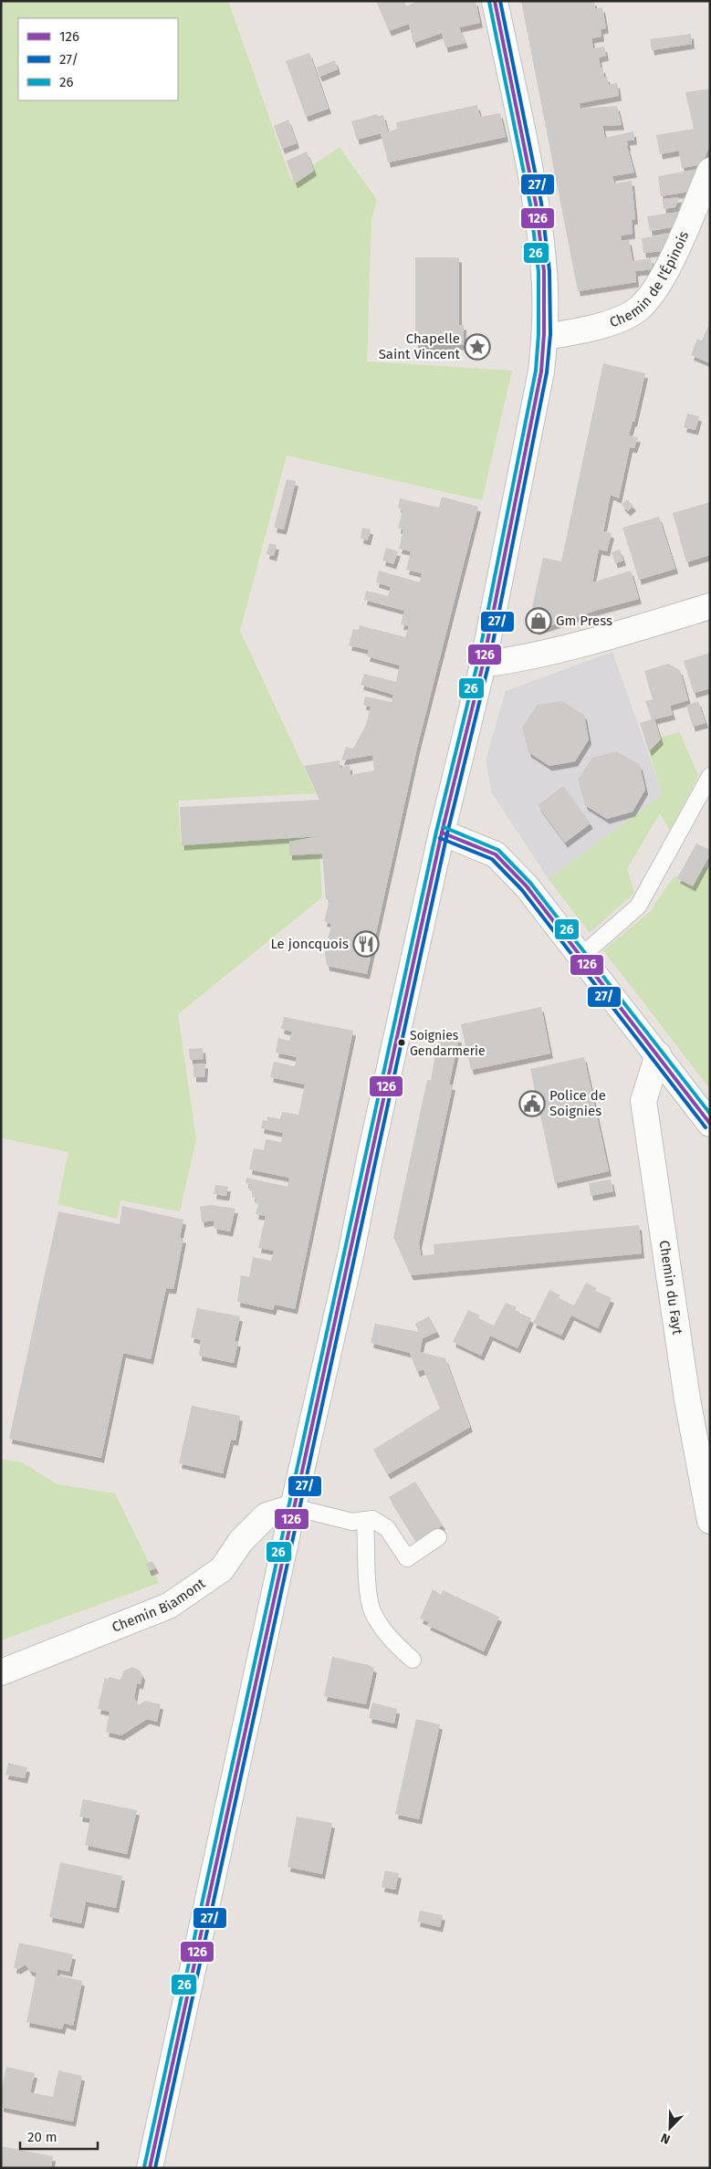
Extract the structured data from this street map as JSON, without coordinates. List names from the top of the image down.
{
  "streets": {
    "main road": ["Chemin de l'Épinois", "Chemin du Fayt", "Chemin Biamont"]
  },
  "places": {
    "place": ["Chapelle Saint Vincent"],
    "shop": ["Gm Press"],
    "restaurant": ["Le joncquois"],
    "other": ["Soignies Gendarmerie"],
    "public building": ["Police de Soignies"]
  },
  "lines": ["transit line 126", "transit line 27/", "transit line 26"],
  "legend": ["126", "27/", "26"],
  "scale_bar": "20 m",
  "north": "bottom left"
}
